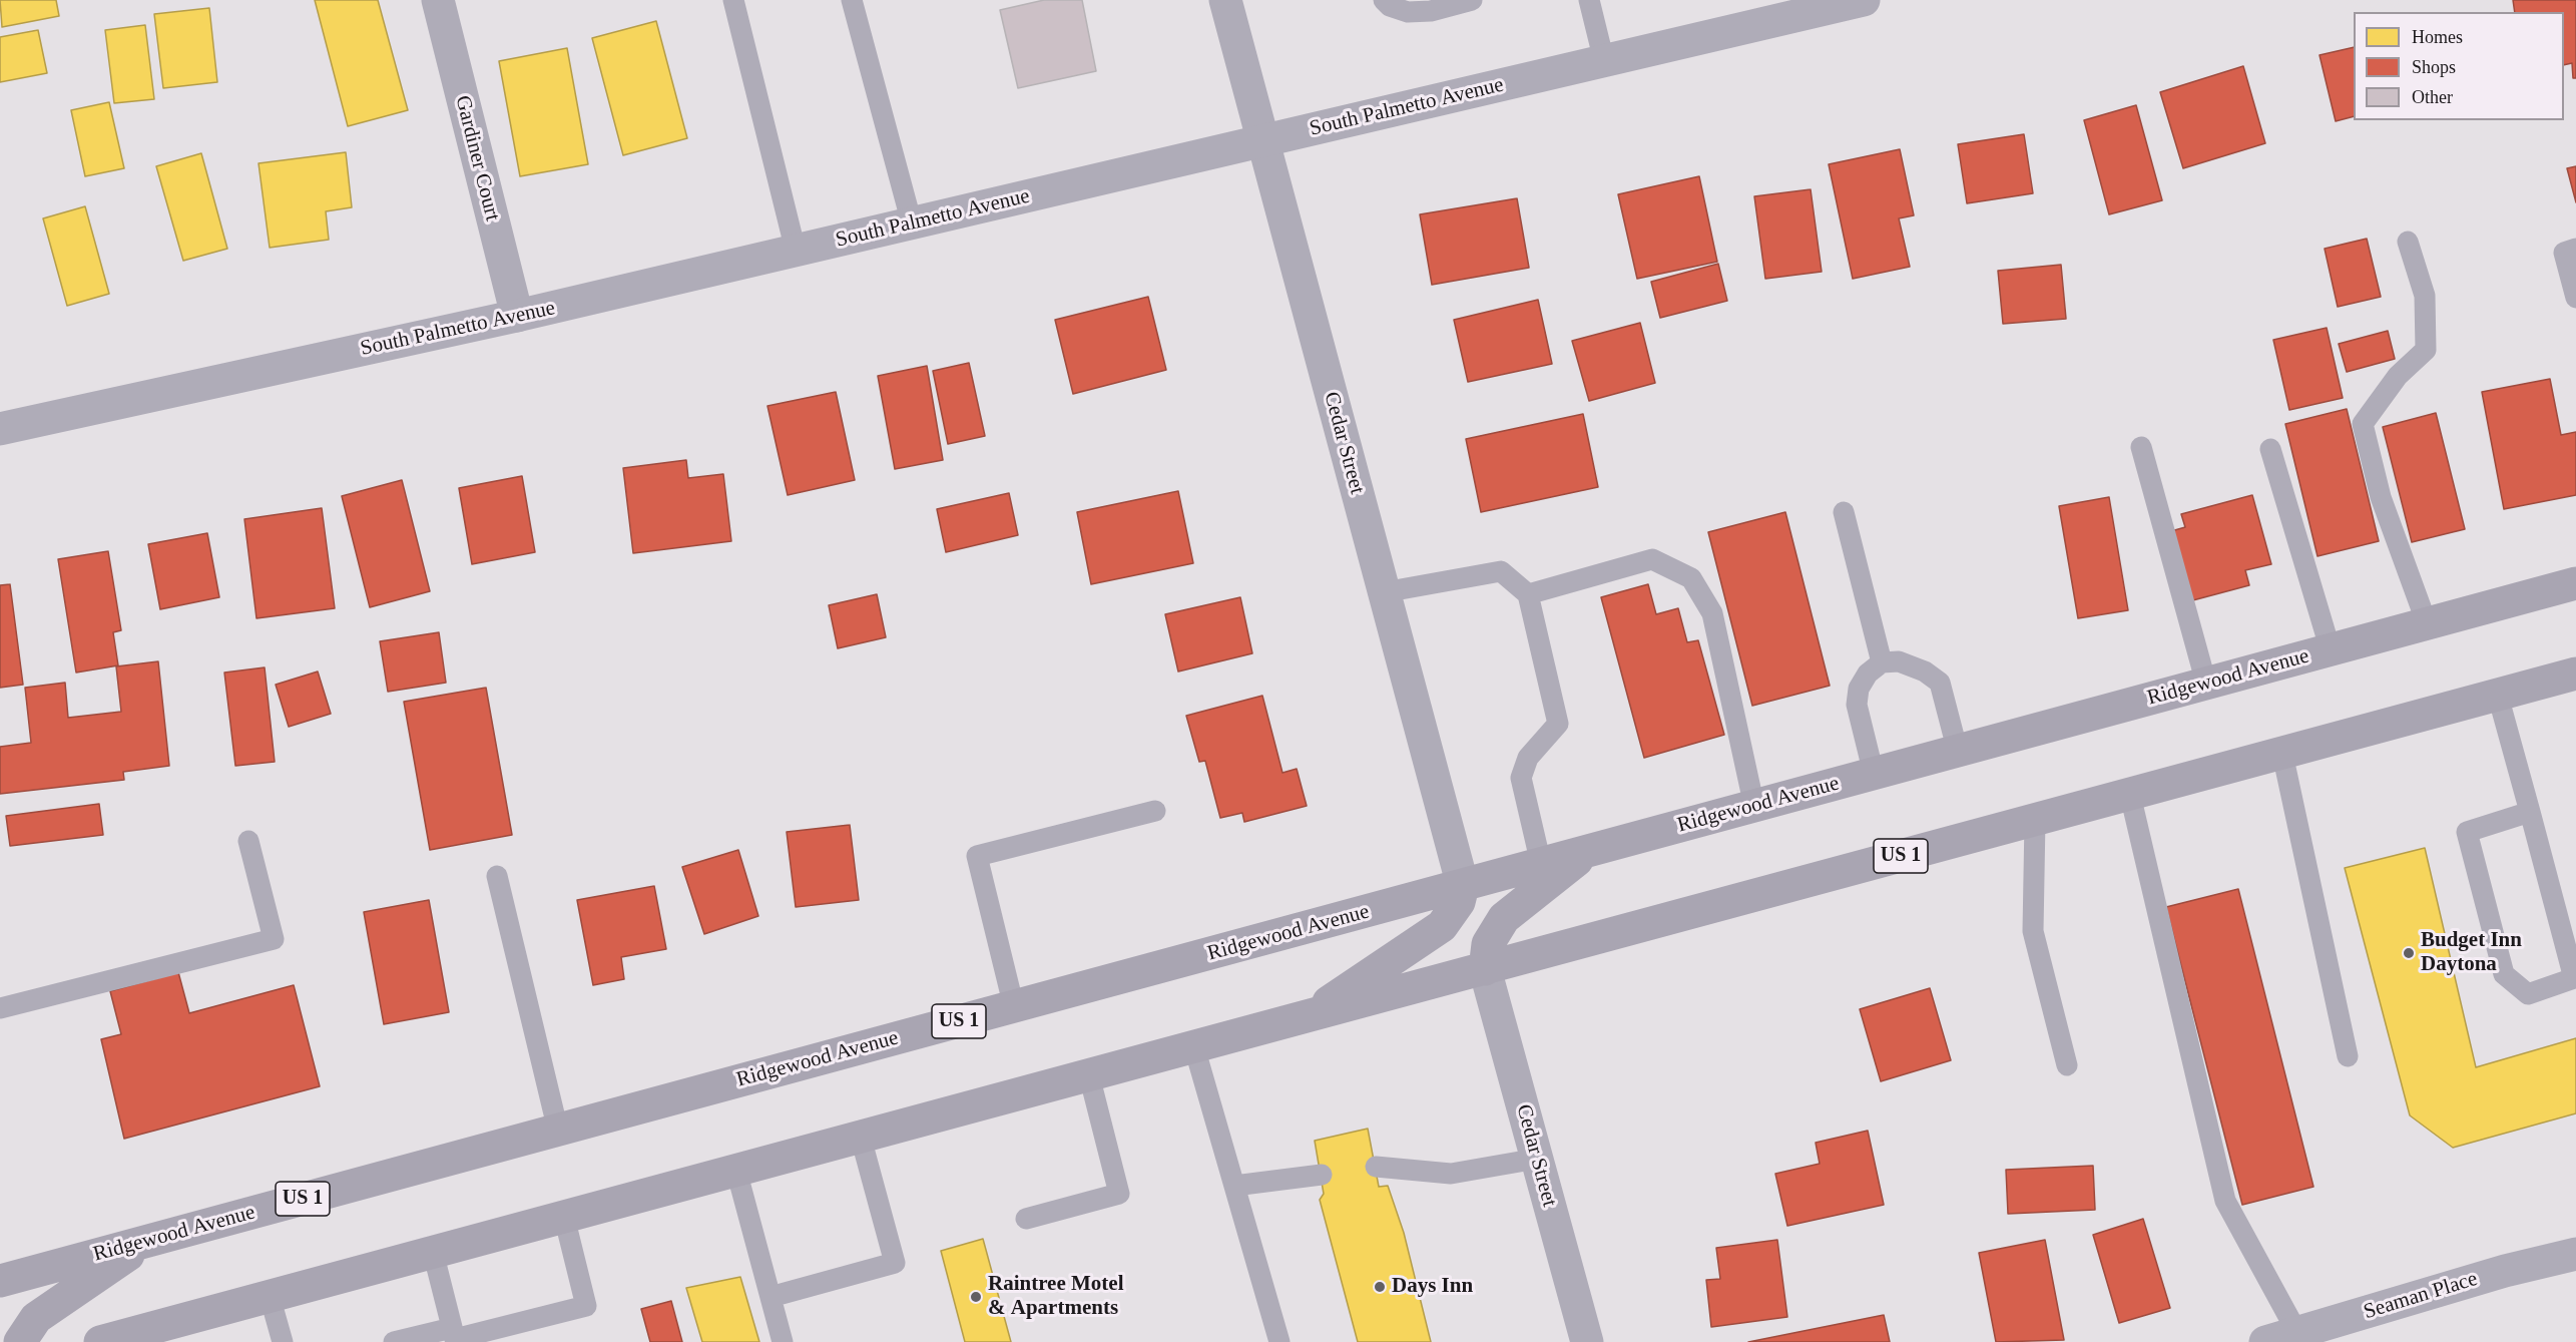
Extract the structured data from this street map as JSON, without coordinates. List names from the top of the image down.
{
  "streets": {
    "main road": ["Ridgewood Avenue", "US 1"],
    "street": [
      "South Palmetto Avenue",
      "Gardiner Court",
      "Cedar Street",
      "Seaman Place"
    ]
  },
  "crossings": [
    ["South Palmetto Avenue", "Gardiner Court"],
    ["South Palmetto Avenue", "Cedar Street"],
    ["Cedar Street", "Ridgewood Avenue"],
    ["Cedar Street", "US 1"]
  ],
  "places": ["Budget Inn Daytona", "Days Inn", "Raintree Motel & Apartments"],
  "legend": ["Homes", "Shops", "Other"]
}
